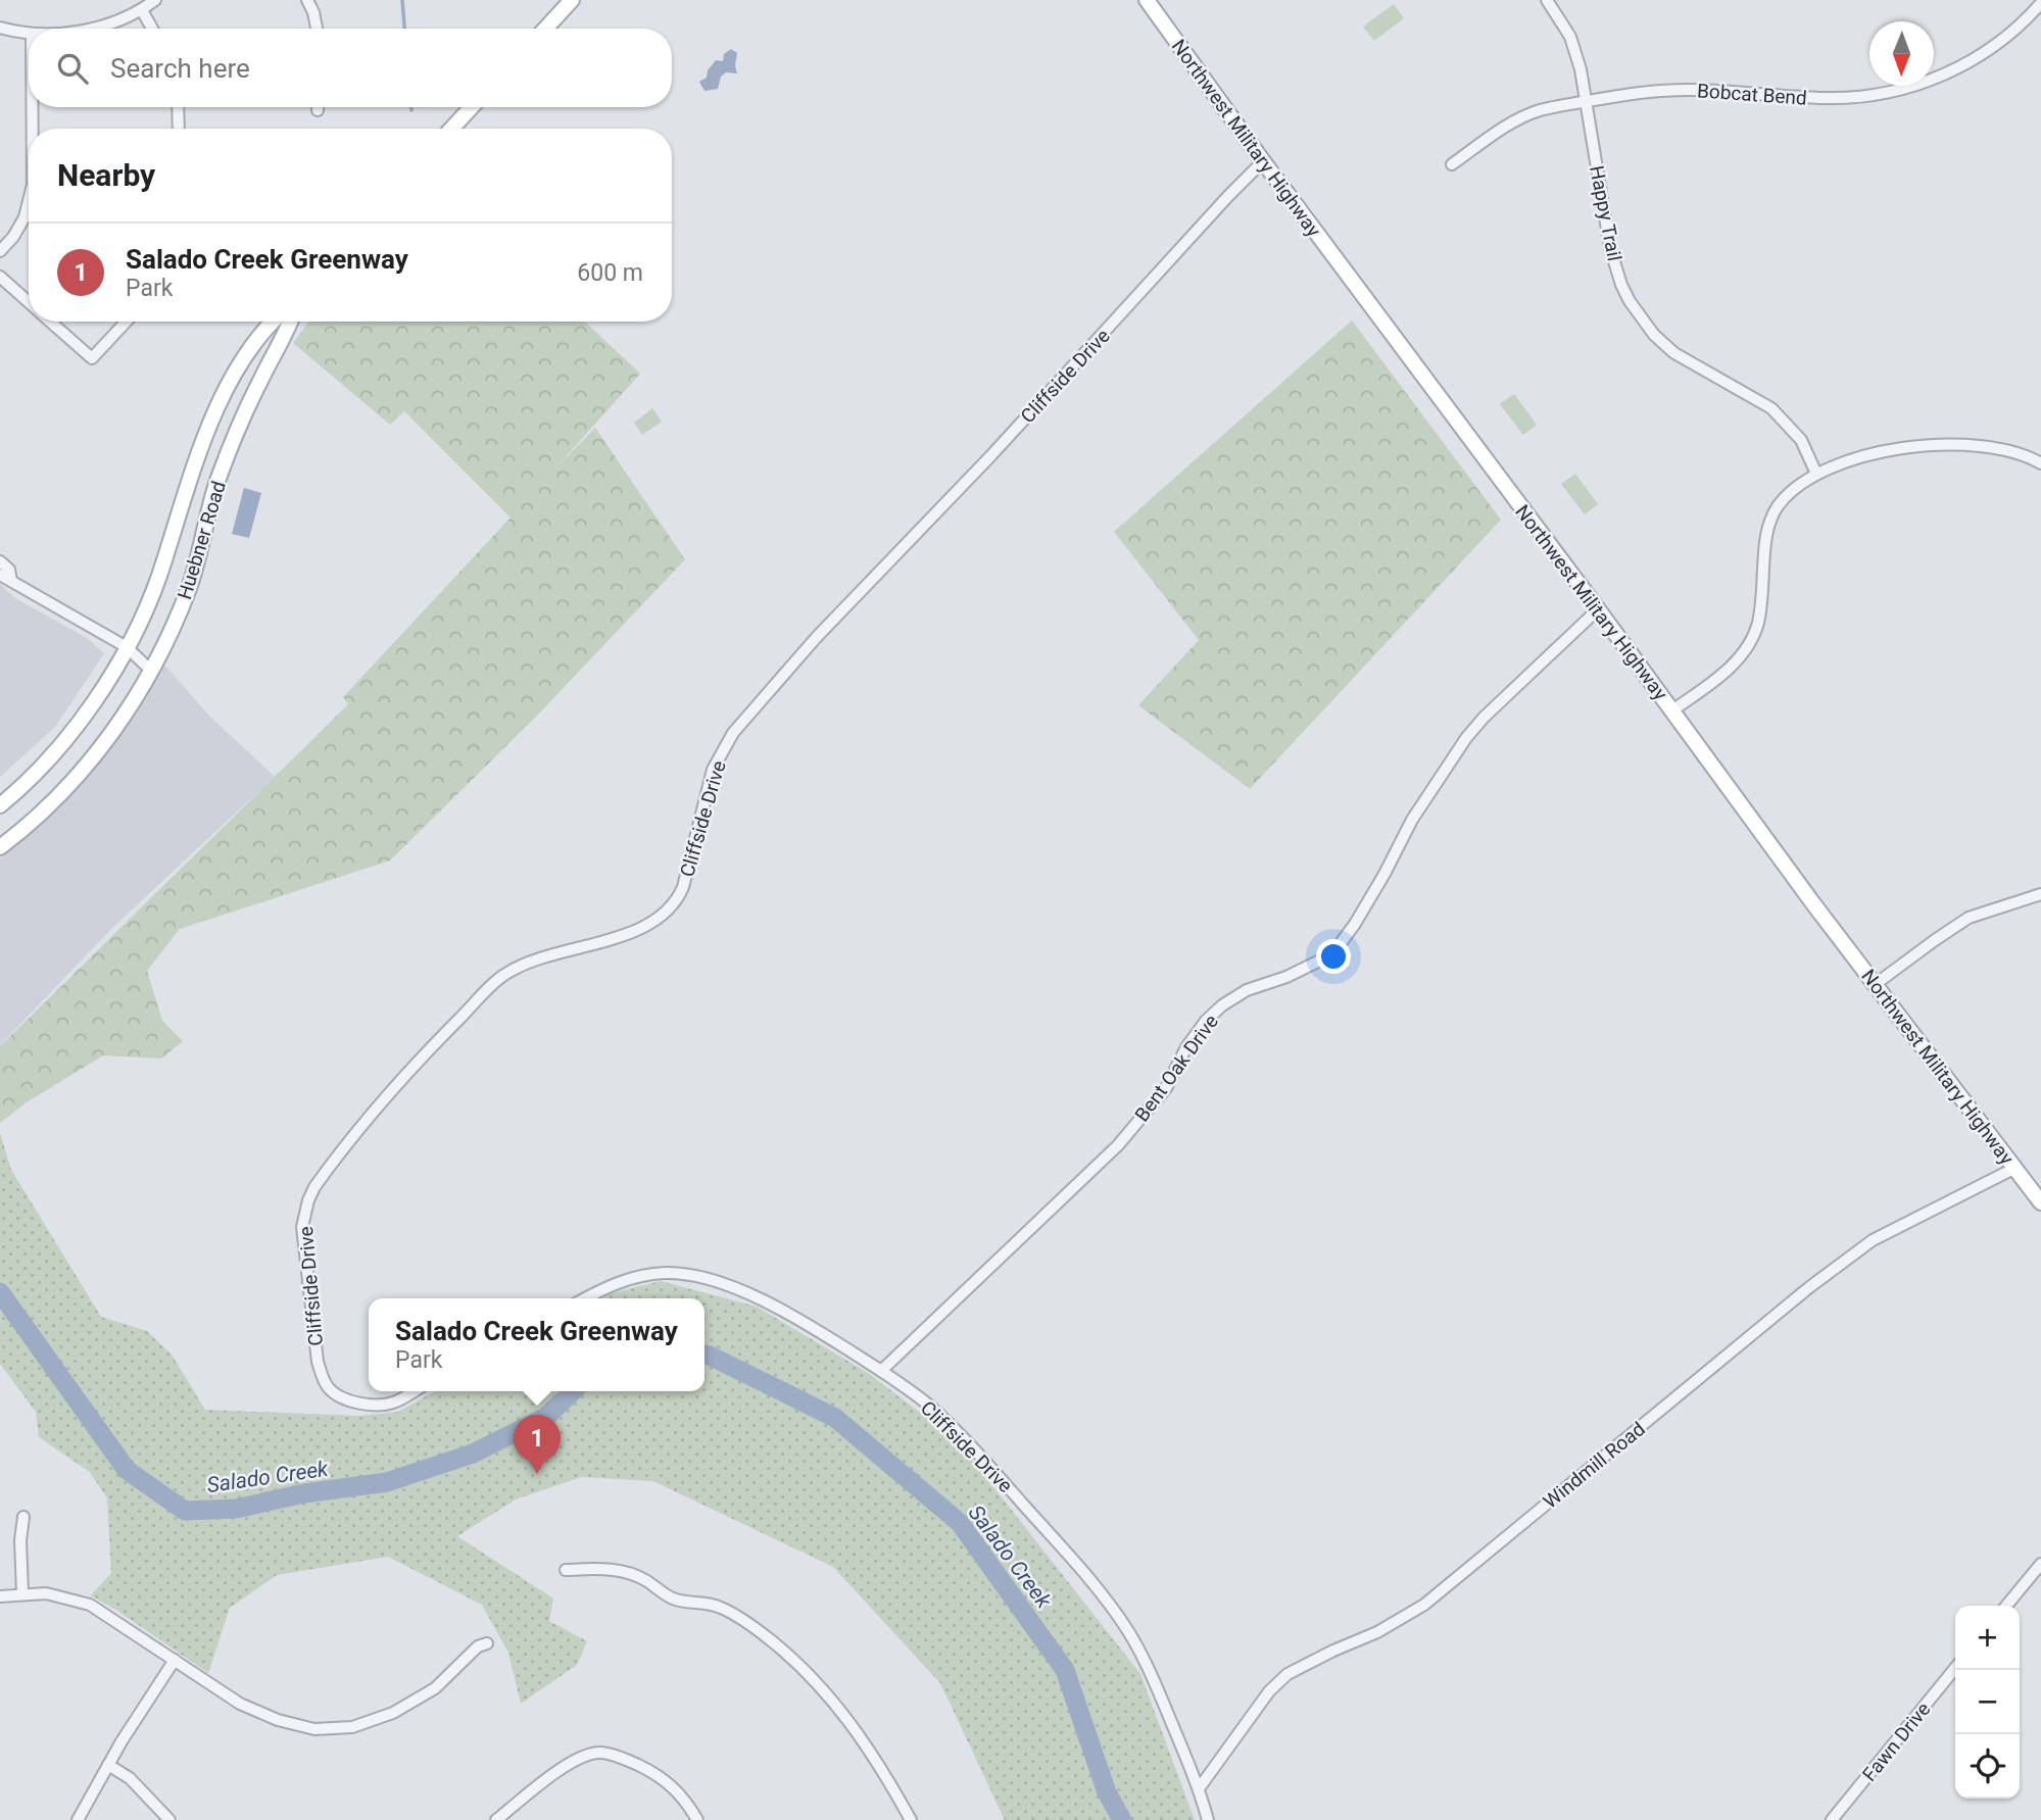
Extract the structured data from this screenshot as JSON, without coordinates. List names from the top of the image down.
{
  "streets": {
    "main road": ["Northwest Military Highway", "Huebner Road"],
    "street": [
      "Bobcat Bend",
      "Happy Trail",
      "Cliffside Drive",
      "Bent Oak Drive",
      "Windmill Road",
      "Fawn Drive"
    ]
  },
  "crossings": [
    ["Bobcat Bend", "Happy Trail"],
    ["Northwest Military Highway", "Cliffside Drive"],
    ["Northwest Military Highway", "Bent Oak Drive"],
    ["Northwest Military Highway", "Windmill Road"],
    ["Cliffside Drive", "Bent Oak Drive"],
    ["Cliffside Drive", "Windmill Road"]
  ],
  "water": ["Salado Creek"],
  "north": "bottom",
  "page": {
    "search": "Search here",
    "heading": "Nearby",
    "list": [
      {
        "mark": "1",
        "name": "Salado Creek Greenway",
        "note": "Park",
        "value": "600 m"
      }
    ],
    "popup": ["Salado Creek Greenway", "Park"],
    "pins": "1",
    "map_buttons": ["+", "−"]
  }
}
